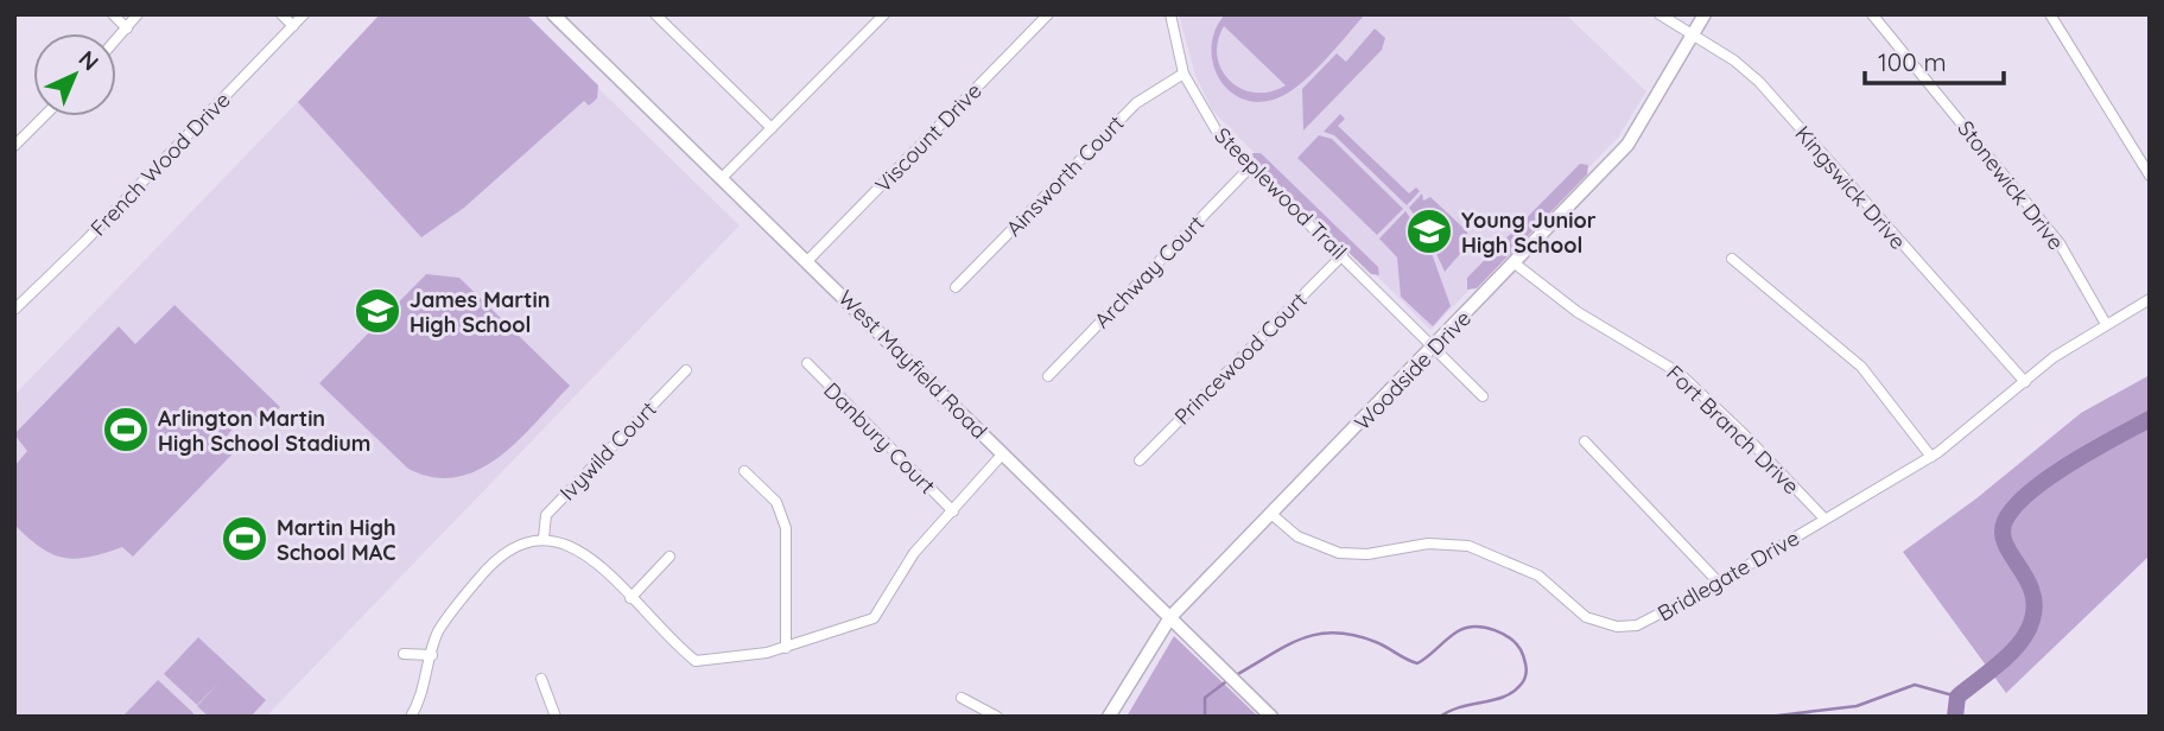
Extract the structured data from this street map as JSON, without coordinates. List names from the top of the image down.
{
  "streets": {
    "street": [
      "Viscount Drive",
      "French Wood Drive",
      "Ainsworth Court",
      "Stonewick Drive",
      "Kingswick Drive",
      "Steeplewood Trail",
      "Archway Court",
      "Princewood Court",
      "West Mayfield Road",
      "Woodside Drive",
      "Fort Branch Drive",
      "Danbury Court",
      "Ivywild Court",
      "Bridlegate Drive"
    ]
  },
  "crossings": [
    ["Viscount Drive", "West Mayfield Road"],
    ["Ainsworth Court", "Steeplewood Trail"],
    ["Stonewick Drive", "Bridlegate Drive"],
    ["Kingswick Drive", "Woodside Drive"],
    ["Kingswick Drive", "Bridlegate Drive"],
    ["Steeplewood Trail", "Archway Court"],
    ["Steeplewood Trail", "Princewood Court"],
    ["Steeplewood Trail", "Woodside Drive"],
    ["West Mayfield Road", "Woodside Drive"],
    ["Woodside Drive", "Fort Branch Drive"],
    ["Woodside Drive", "Bridlegate Drive"],
    ["Fort Branch Drive", "Bridlegate Drive"]
  ],
  "places": {
    "school or university": ["Young Junior High School", "James Martin High School"],
    "sports": ["Arlington Martin High School Stadium", "Martin High School MAC"]
  },
  "scale_bar": "100 m",
  "north": "top right"
}
